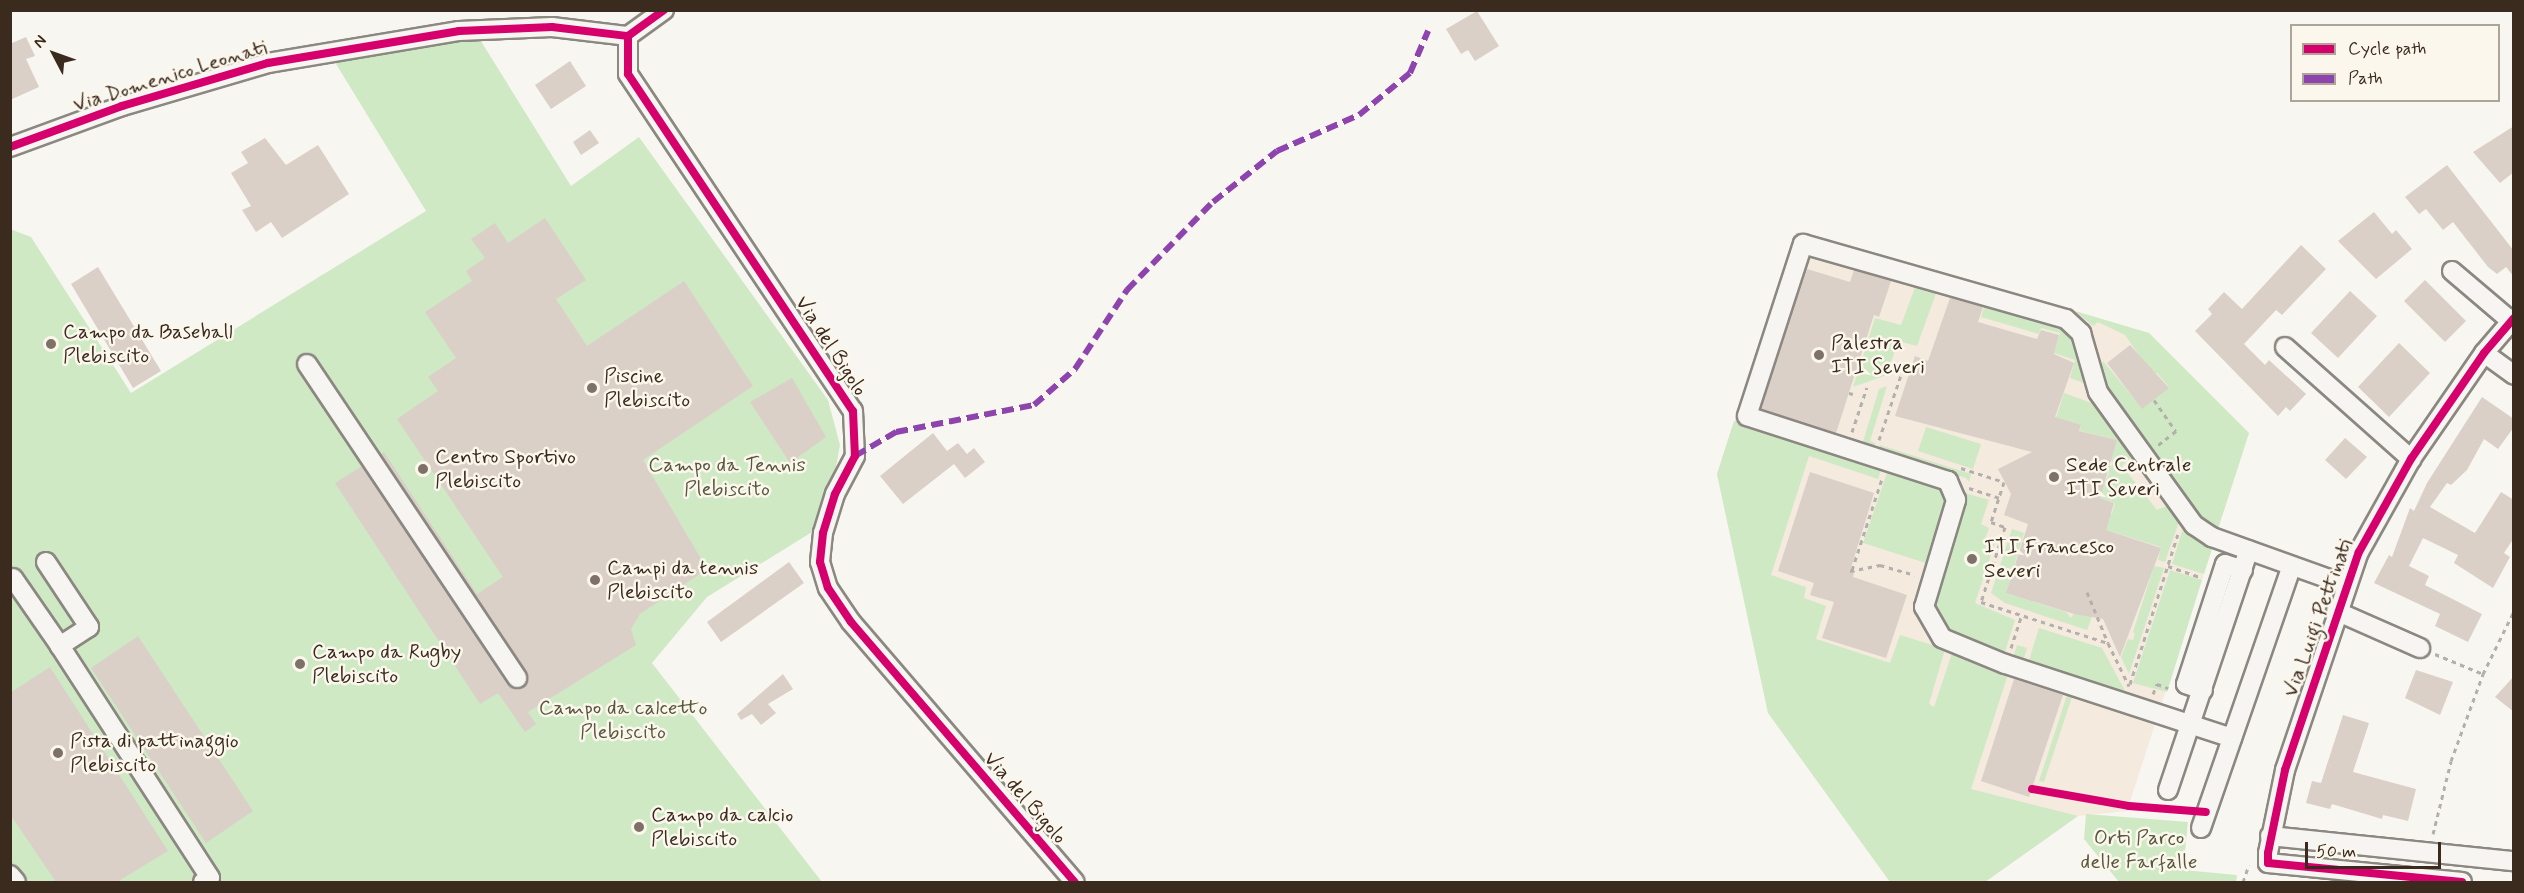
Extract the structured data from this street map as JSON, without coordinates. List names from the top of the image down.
{
  "streets": {
    "street": ["Via Domenico Leonati", "Via del Bigolo", "Via Luigi Pettinati"]
  },
  "crossings": [
    ["Via Domenico Leonati", "Via del Bigolo"]
  ],
  "parks": ["Campo da Tennis Plebiscito", "Campo da calcetto Plebiscito", "Orti Parco delle Farfalle"],
  "places": [
    "Campo da Baseball Plebiscito",
    "Palestra ITI Severi",
    "Piscine Plebiscito",
    "Centro Sportivo Plebiscito",
    "Sede Centrale ITI Severi",
    "ITI Francesco Severi",
    "Campi da tennis Plebiscito",
    "Campo da Rugby Plebiscito",
    "Pista di pattinaggio Plebiscito",
    "Campo da calcio Plebiscito"
  ],
  "legend": ["Cycle path", "Path"],
  "scale_bar": "50 m",
  "north": "top left"
}
